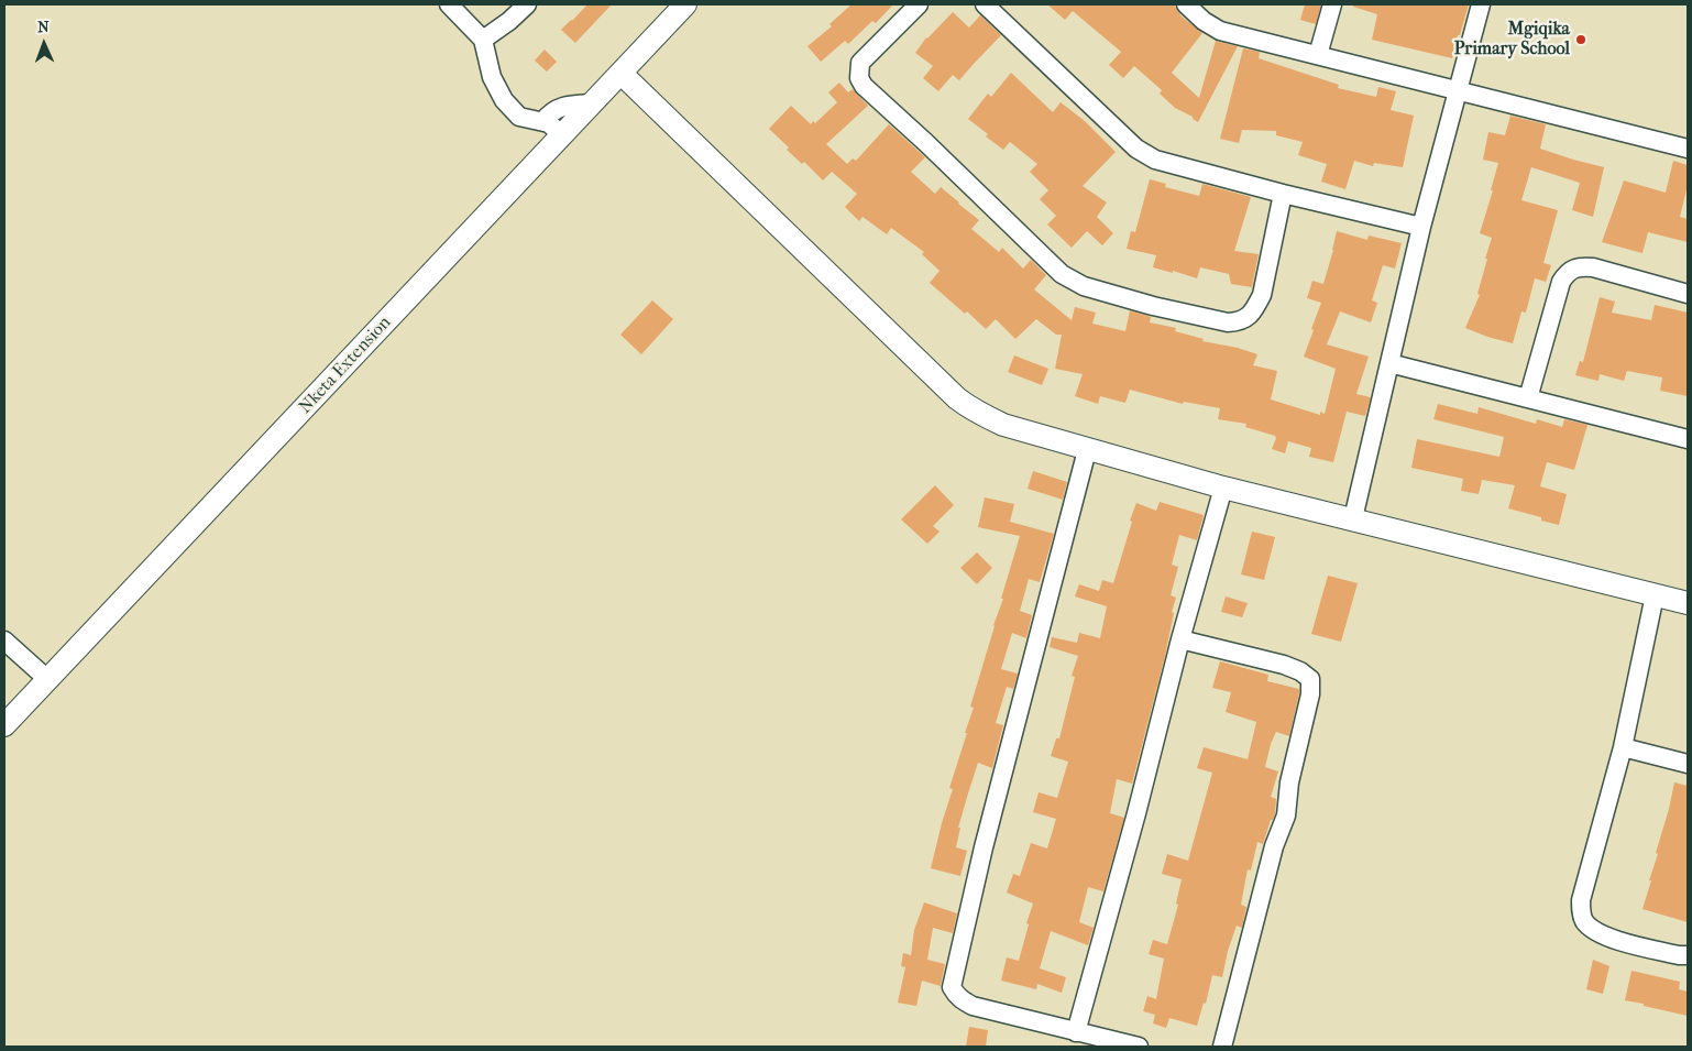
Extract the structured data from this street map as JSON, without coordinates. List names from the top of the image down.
{
  "streets": {
    "street": ["Nketa Extension"]
  },
  "places": ["Mgiqika Primary School"],
  "north": "top"
}
